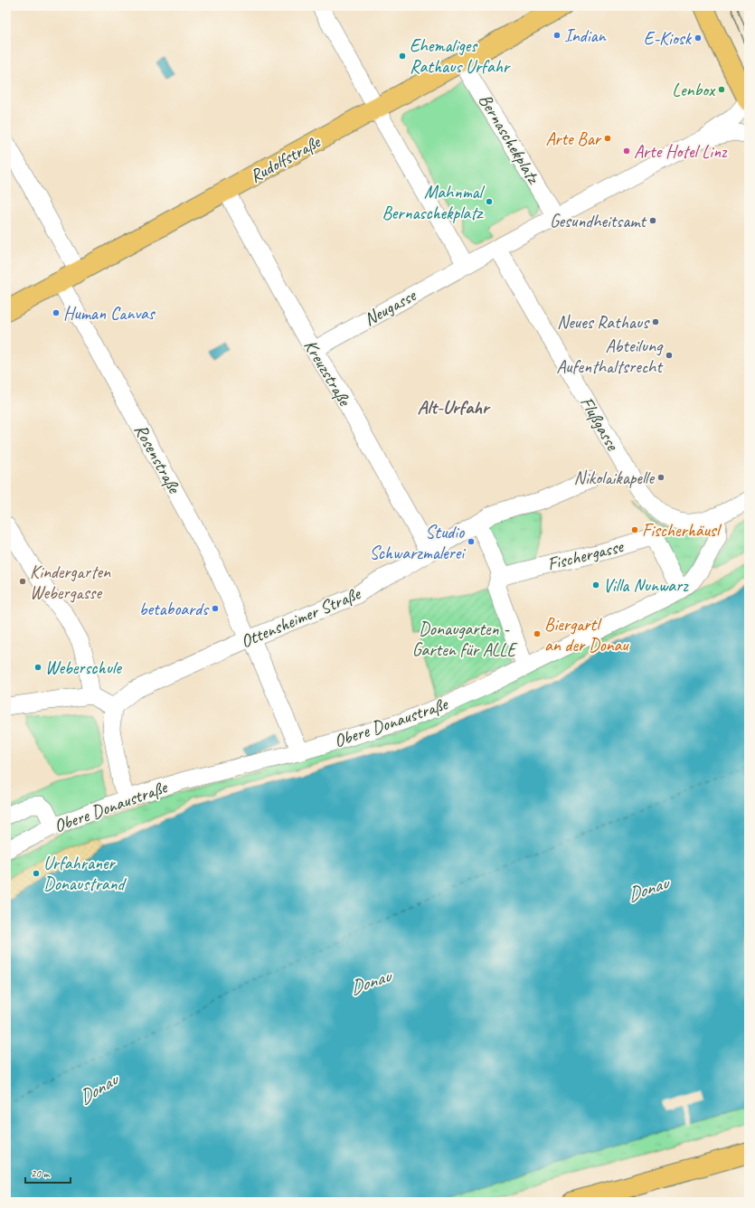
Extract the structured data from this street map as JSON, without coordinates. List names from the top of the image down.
{
  "streets": {
    "main road": ["Rudolfstraße"],
    "street": [
      "Bernaschekplatz",
      "Neugasse",
      "Kreuzstraße",
      "Flußgasse",
      "Rosenstraße",
      "Fischergasse",
      "Ottensheimer Straße",
      "Obere Donaustraße"
    ]
  },
  "crossings": [
    ["Bernaschekplatz", "Rudolfstraße"],
    ["Bernaschekplatz", "Neugasse"],
    ["Rudolfstraße", "Kreuzstraße"],
    ["Rudolfstraße", "Rosenstraße"],
    ["Neugasse", "Kreuzstraße"],
    ["Neugasse", "Flußgasse"],
    ["Kreuzstraße", "Ottensheimer Straße"],
    ["Flußgasse", "Obere Donaustraße"],
    ["Rosenstraße", "Ottensheimer Straße"],
    ["Rosenstraße", "Obere Donaustraße"],
    ["Fischergasse", "Obere Donaustraße"]
  ],
  "districts": ["Alt-Urfahr"],
  "water": ["Donau"],
  "parks": ["Donaugarten - Garten für ALLE"],
  "places": [
    "Indian",
    "E-Kiosk",
    "Ehemaliges Rathaus Urfahr",
    "Lenbox",
    "Arte Bar",
    "Arte Hotel Linz",
    "Mahnmal Bernaschekplatz",
    "Gesundheitsamt",
    "Human Canvas",
    "Neues Rathaus",
    "Abteilung Aufenthaltsrecht",
    "Nikolaikapelle",
    "Fischerhäusl",
    "Studio Schwarzmalerei",
    "Kindergarten Webergasse",
    "Villa Nunwarz",
    "betaboards",
    "Biergartl an der Donau",
    "Weberschule",
    "Urfahraner Donaustrand"
  ],
  "scale_bar": "20 m"
}
